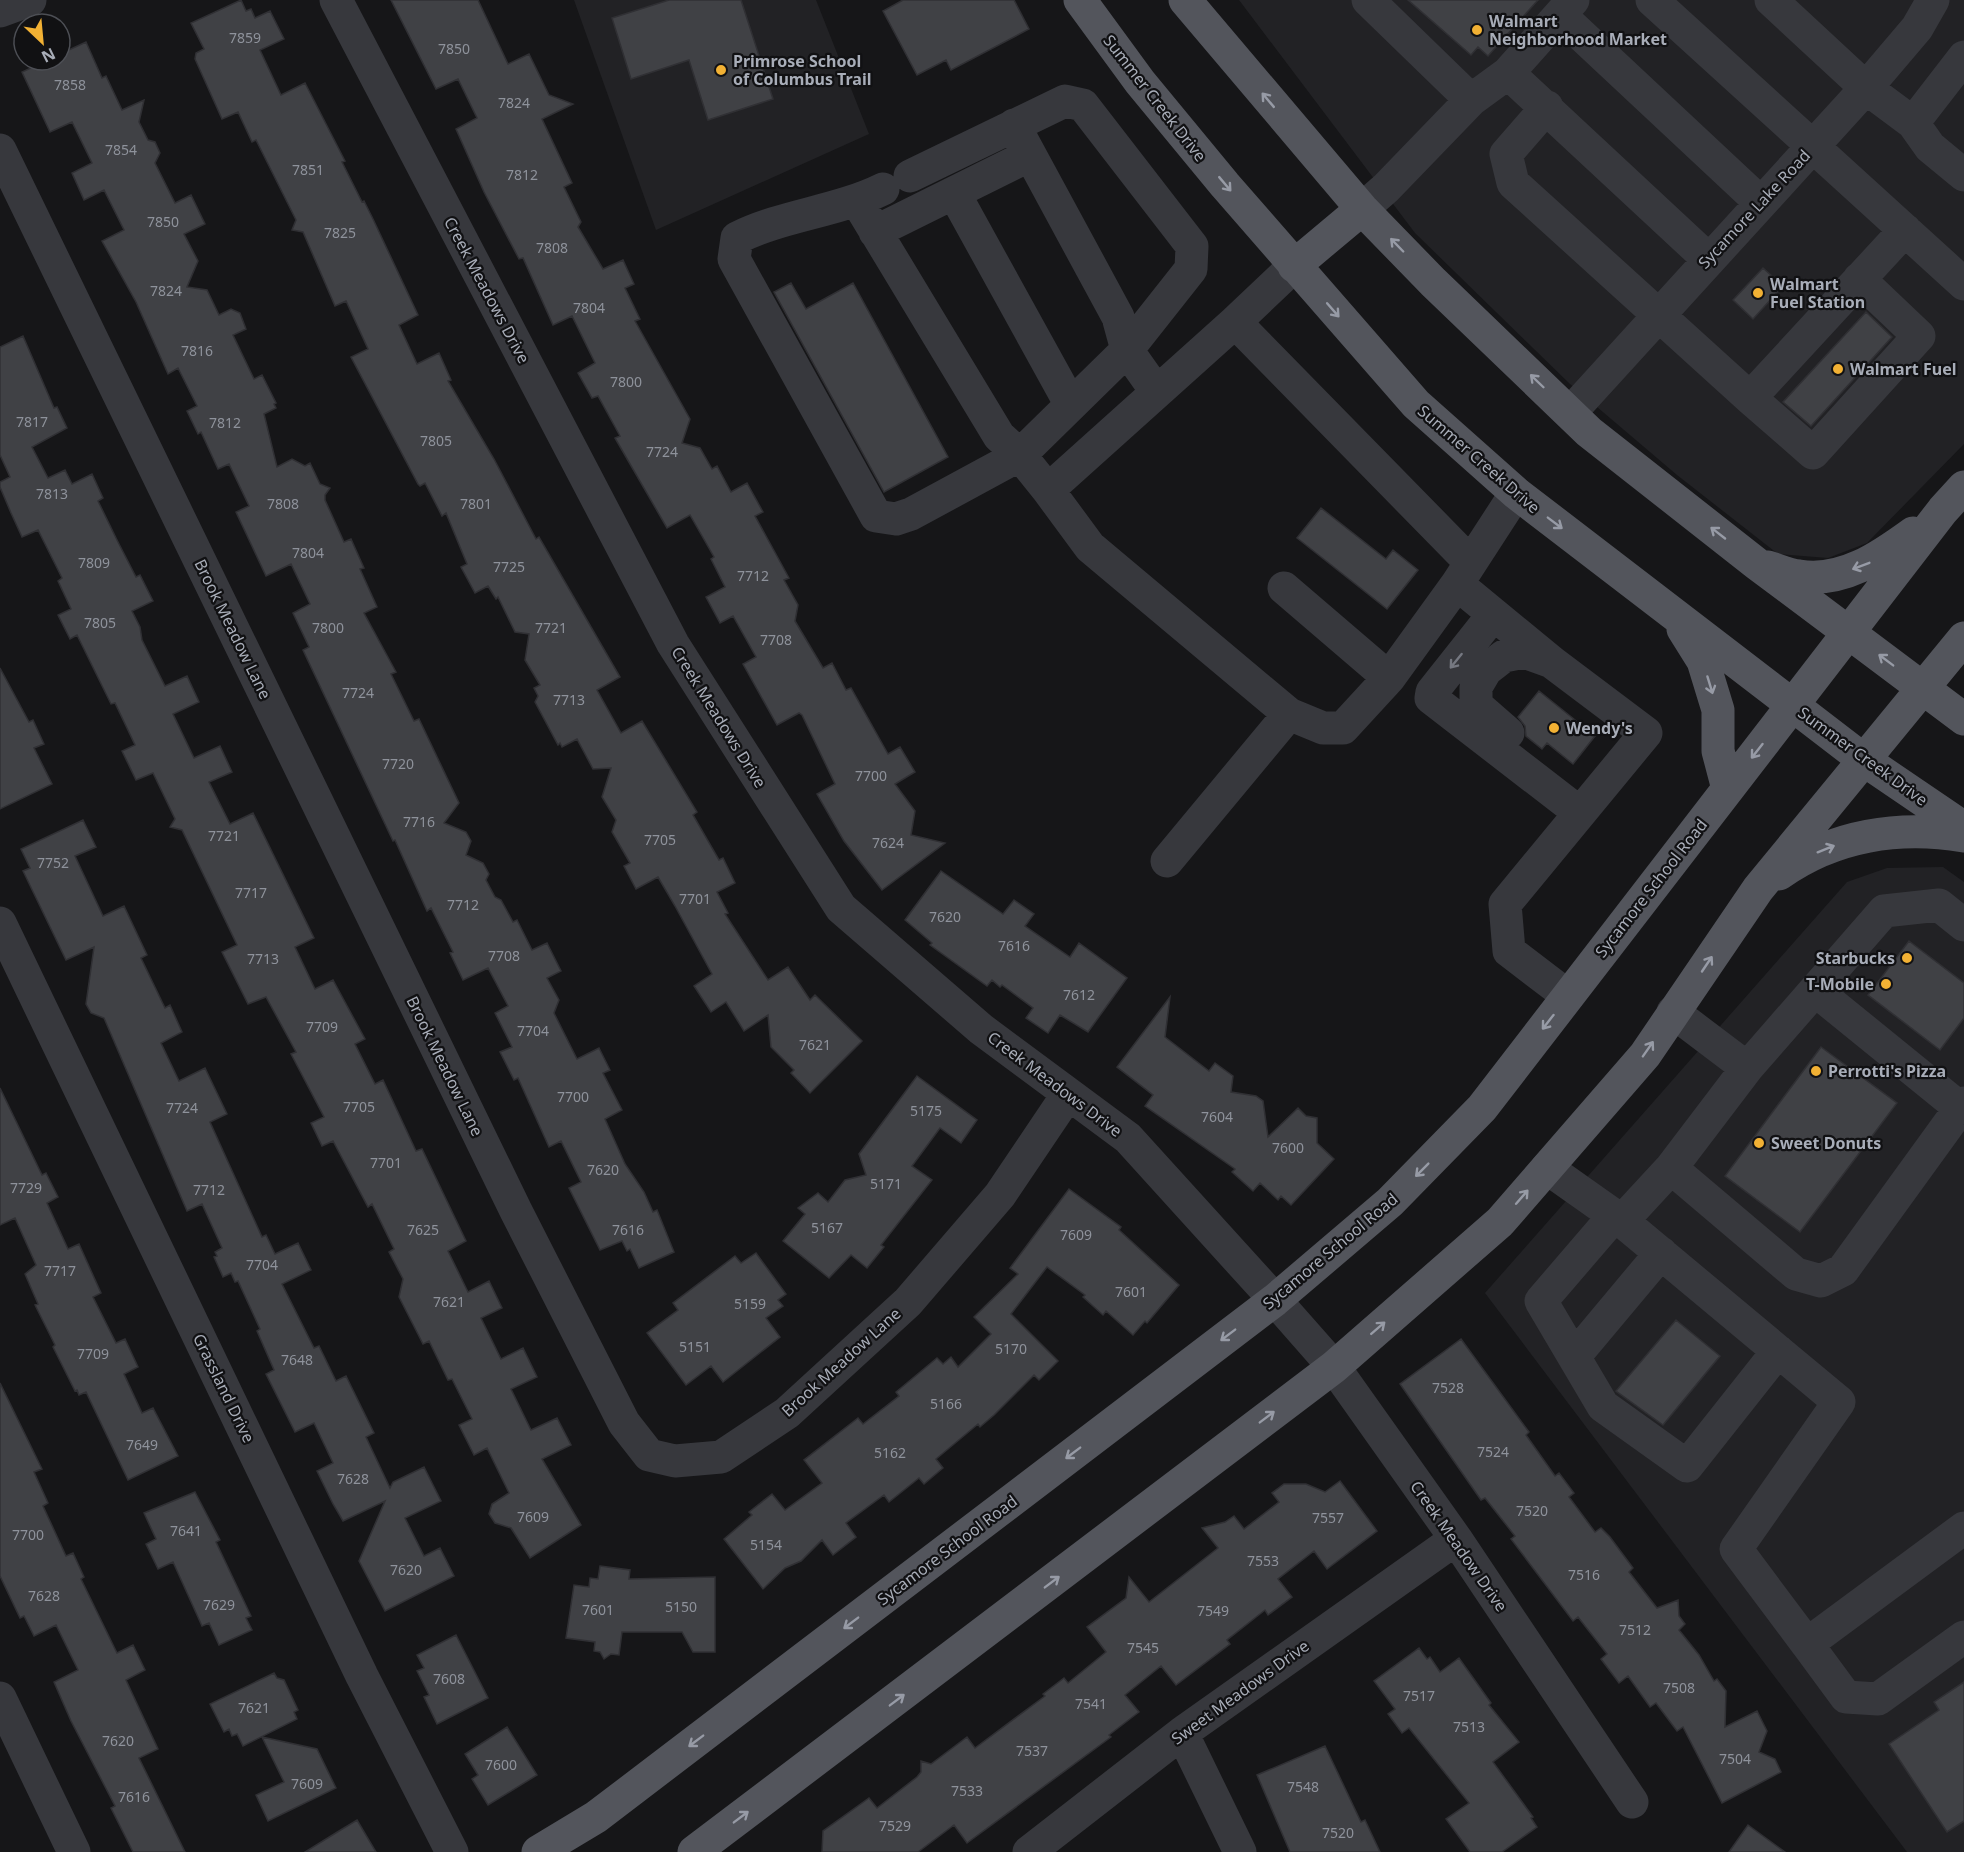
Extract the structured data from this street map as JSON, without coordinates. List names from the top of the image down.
{
  "streets": {
    "main road": ["Summer Creek Drive", "Sycamore School Road"],
    "street": [
      "Sycamore Lake Road",
      "Creek Meadows Drive",
      "Brook Meadow Lane",
      "Grassland Drive",
      "Creek Meadow Drive",
      "Sweet Meadows Drive"
    ]
  },
  "crossings": [
    ["Summer Creek Drive", "Sycamore School Road"],
    ["Creek Meadows Drive", "Brook Meadow Lane"],
    ["Creek Meadows Drive", "Sycamore School Road"],
    ["Creek Meadows Drive", "Creek Meadow Drive"],
    ["Sycamore School Road", "Creek Meadow Drive"],
    ["Creek Meadow Drive", "Sweet Meadows Drive"]
  ],
  "places": [
    "Walmart Neighborhood Market",
    "Primrose School of Columbus Trail",
    "Walmart Fuel Station",
    "Walmart Fuel",
    "Wendy's",
    "Starbucks",
    "T-Mobile",
    "Perrotti's Pizza",
    "Sweet Donuts"
  ],
  "house_numbers": [
    "7859",
    "7850",
    "7858",
    "7824",
    "7854",
    "7851",
    "7812",
    "7850",
    "7825",
    "7808",
    "7824",
    "7804",
    "7816",
    "7800",
    "7817",
    "7812",
    "7805",
    "7724",
    "7813",
    "7808",
    "7801",
    "7804",
    "7809",
    "7725",
    "7712",
    "7805",
    "7800",
    "7721",
    "7708",
    "7724",
    "7713",
    "7720",
    "7700",
    "7716",
    "7721",
    "7705",
    "7624",
    "7752",
    "7717",
    "7701",
    "7712",
    "7620",
    "7616",
    "7708",
    "7713",
    "7612",
    "7709",
    "7704",
    "7621",
    "7700",
    "7705",
    "7724",
    "5175",
    "7604",
    "7600",
    "7701",
    "7620",
    "5171",
    "7729",
    "7712",
    "5167",
    "7625",
    "7616",
    "7609",
    "7704",
    "7717",
    "7601",
    "7621",
    "5159",
    "5151",
    "5170",
    "7709",
    "7648",
    "7528",
    "5166",
    "7649",
    "7524",
    "5162",
    "7628",
    "7520",
    "7609",
    "7557",
    "7641",
    "7700",
    "5154",
    "7553",
    "7620",
    "7516",
    "7628",
    "7629",
    "5150",
    "7601",
    "7549",
    "7512",
    "7545",
    "7608",
    "7508",
    "7517",
    "7541",
    "7621",
    "7513",
    "7620",
    "7537",
    "7504",
    "7600",
    "7609",
    "7548",
    "7533",
    "7616",
    "7529",
    "7520"
  ],
  "north": "bottom right"
}
